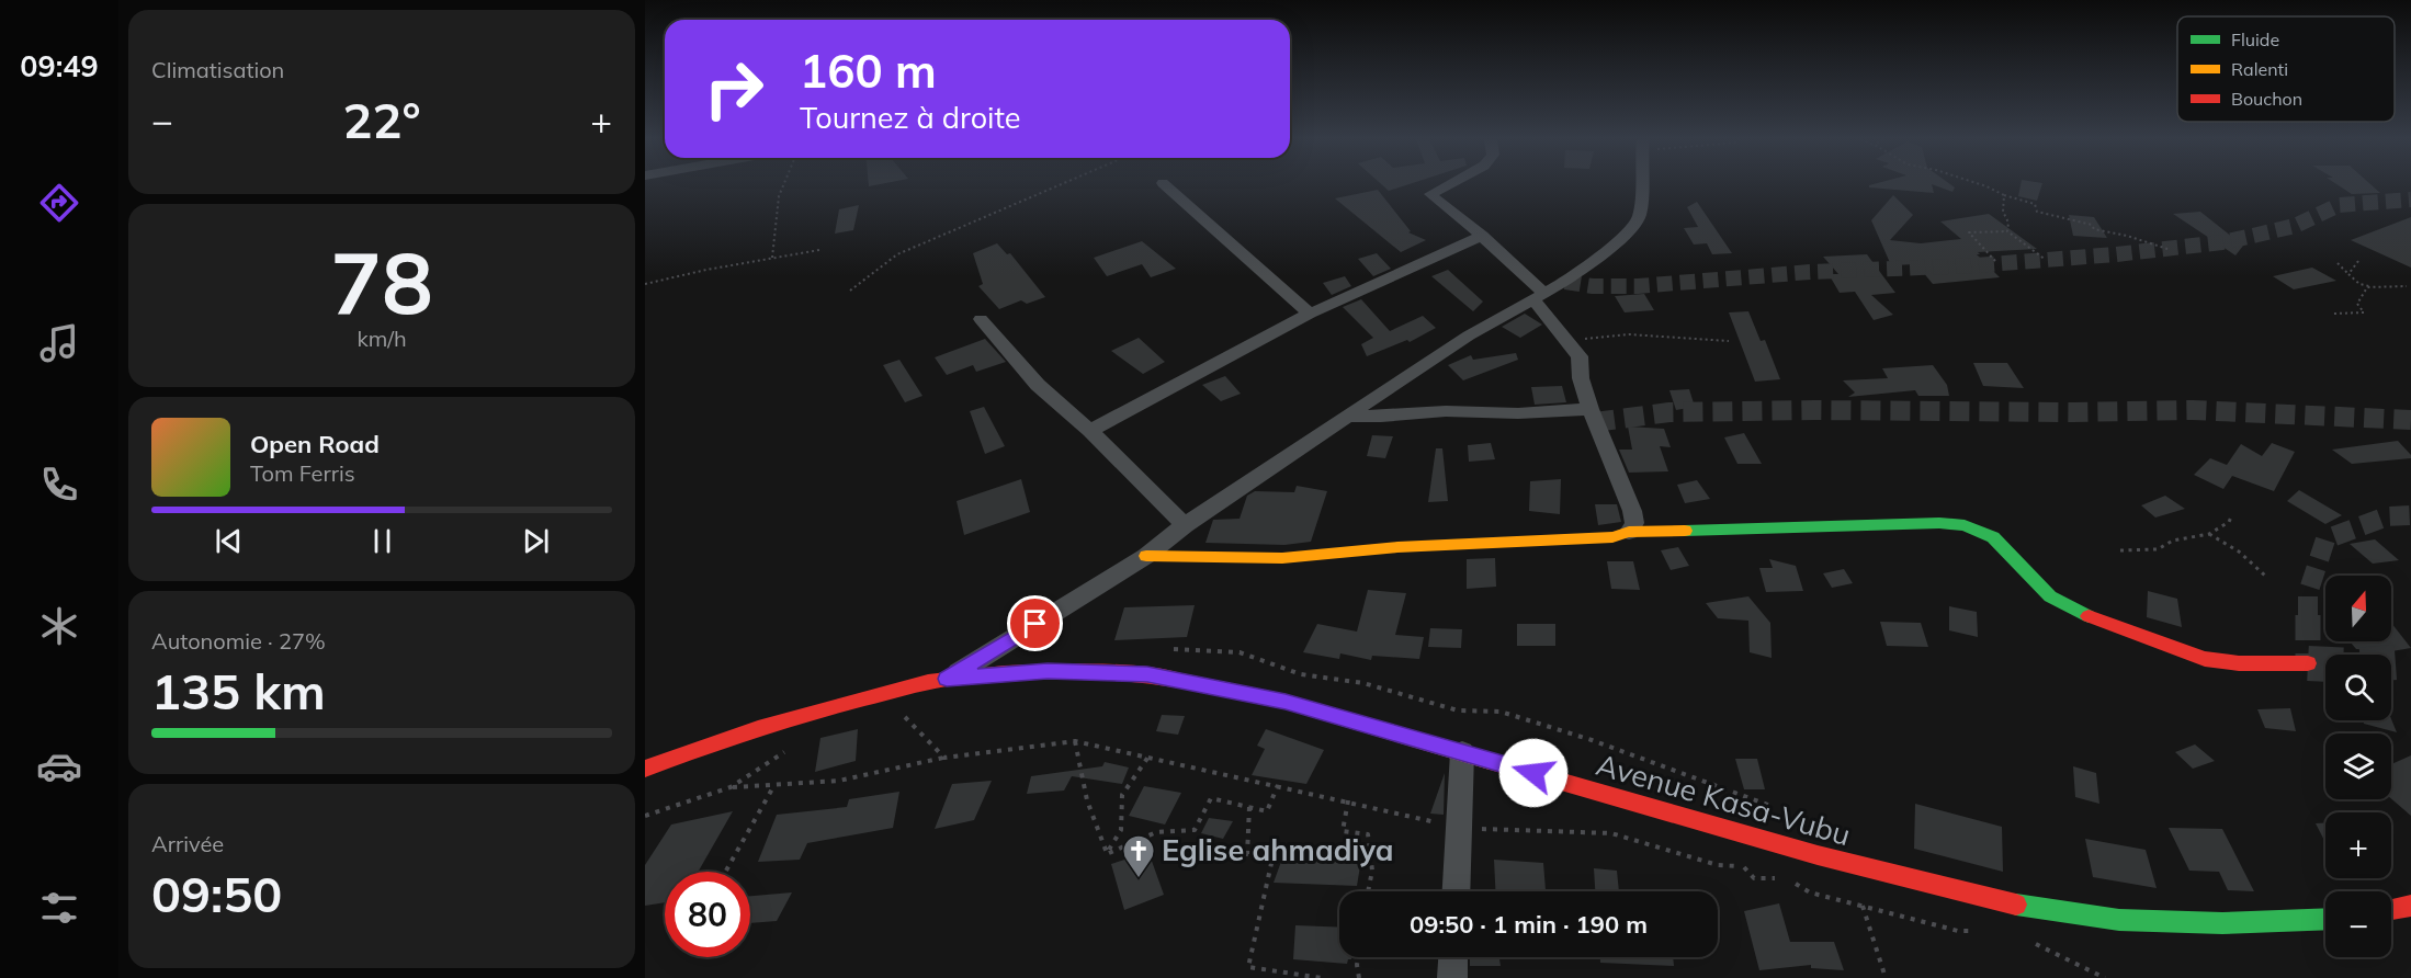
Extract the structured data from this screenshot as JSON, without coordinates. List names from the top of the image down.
{
  "streets": {
    "main road": ["Avenue Kasa-Vubu"]
  },
  "places": {
    "church": ["Eglise ahmadiya"]
  },
  "legend": ["Fluide", "Ralenti", "Bouchon"],
  "north": "top",
  "page": {
    "tabs": "09:49",
    "tile": [
      "Climatisation",
      ["78", "km/h"],
      ["Autonomie · 27%", "135 km"],
      ["Arrivée", "09:50"]
    ],
    "turn": ["160 m", "Tournez à droite"],
    "heat": ["−", "22°", "+"],
    "song": ["Open Road", "Tom Ferris"],
    "map_buttons": ["+", "−"],
    "limit": "80",
    "trip": "09:50 · 1 min · 190 m"
  }
}
